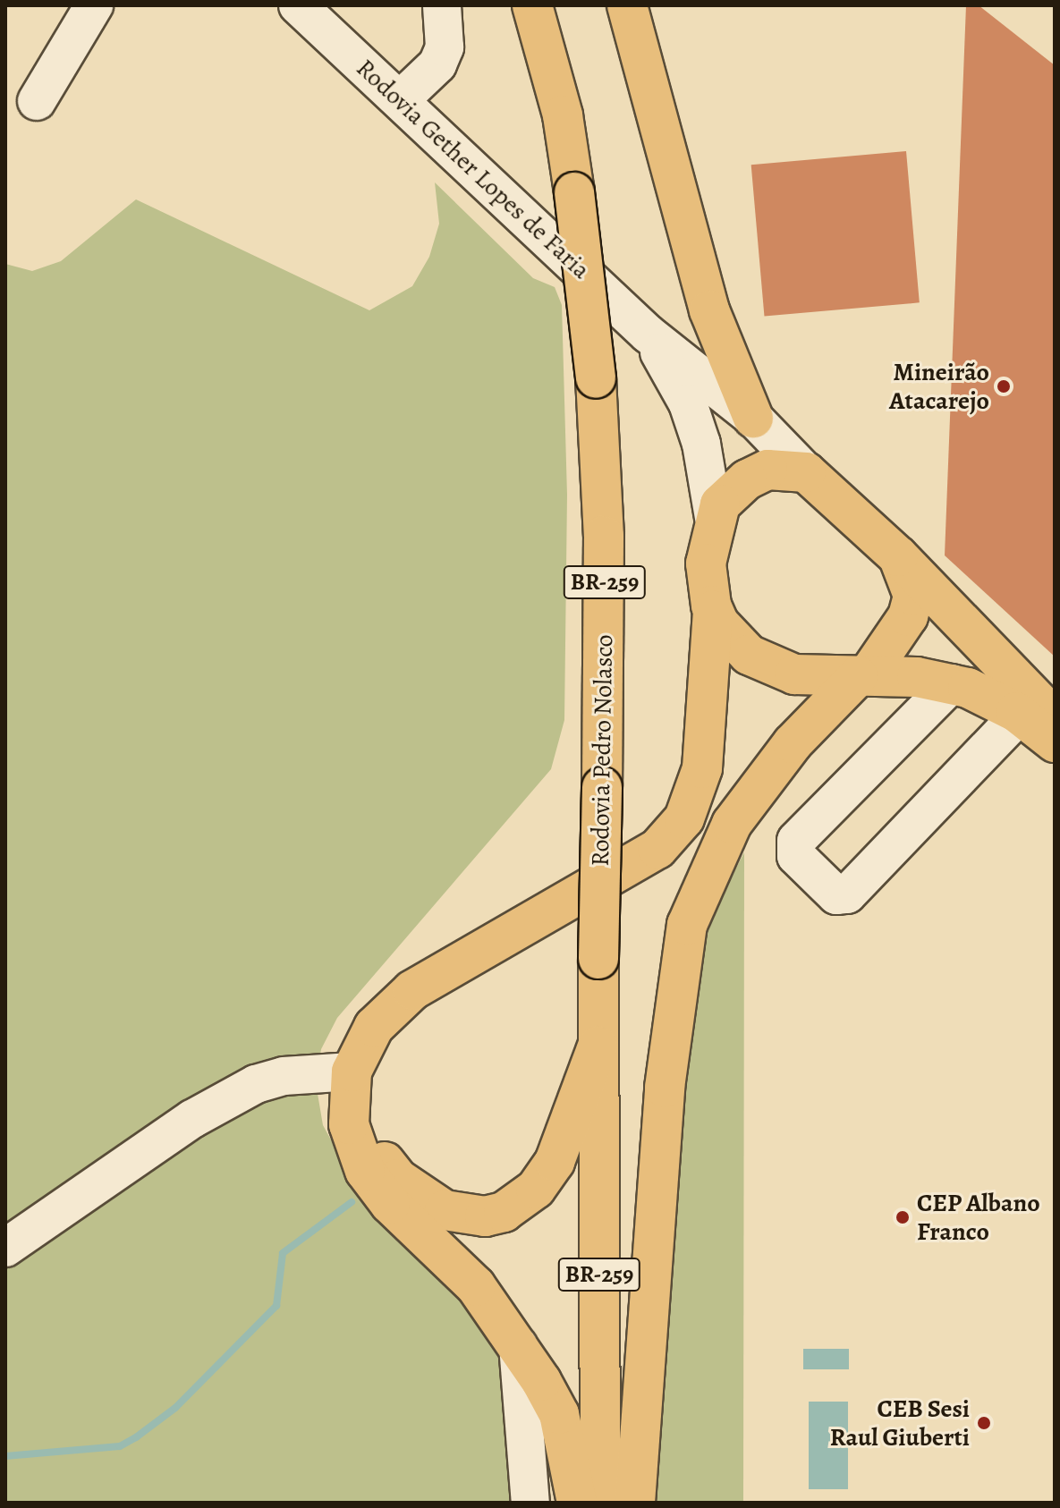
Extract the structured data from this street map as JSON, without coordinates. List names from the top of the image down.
{
  "streets": {
    "main road": ["Rodovia Gether Lopes de Faria", "BR-259", "Rodovia Pedro Nolasco"]
  },
  "places": ["Mineirão Atacarejo", "CEP Albano Franco", "CEB Sesi Raul Giuberti"]
}
